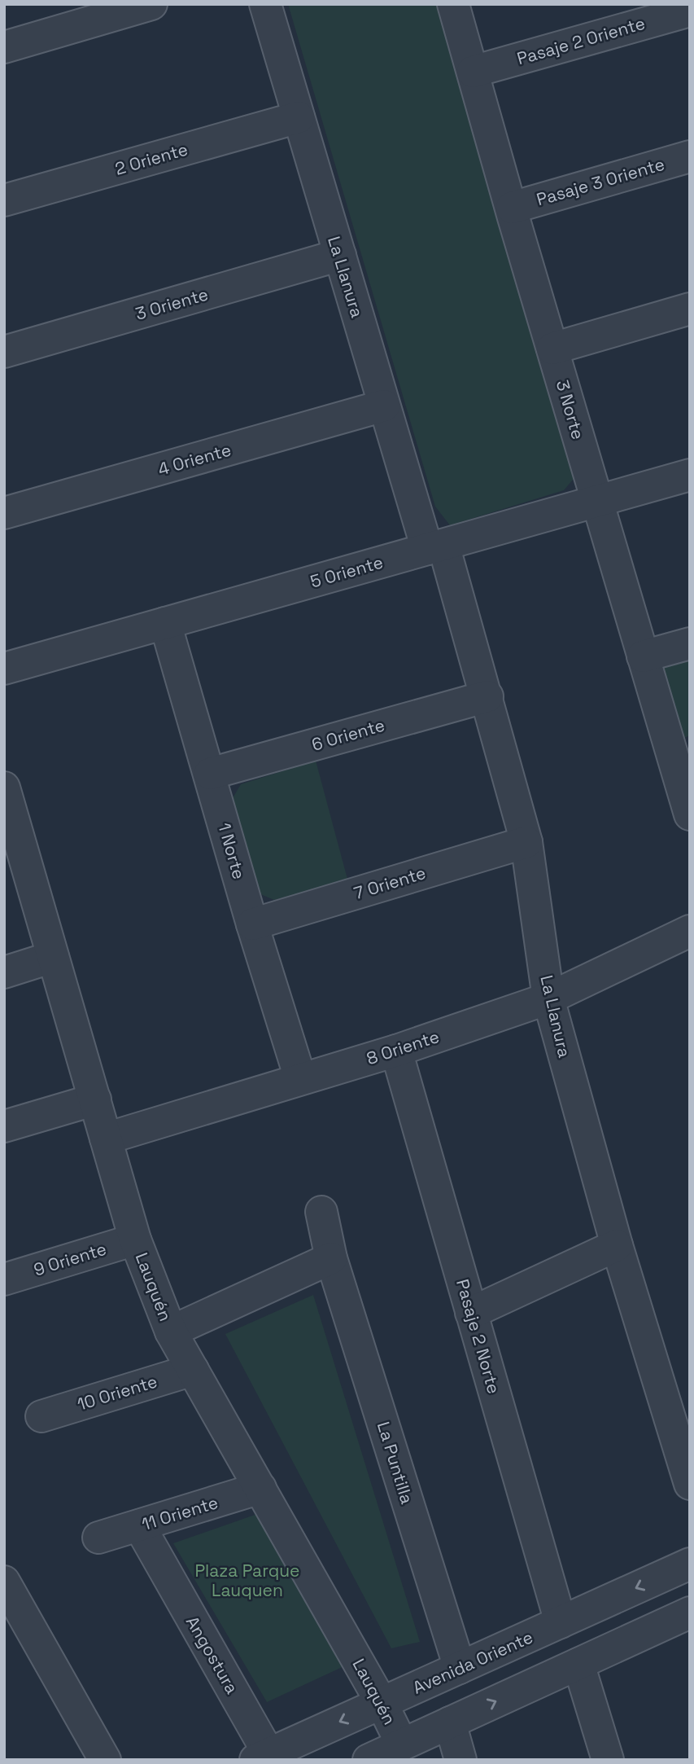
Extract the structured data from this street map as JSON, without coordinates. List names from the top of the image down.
{
  "streets": {
    "street": [
      "Pasaje 2 Oriente",
      "2 Oriente",
      "Pasaje 3 Oriente",
      "La Llanura",
      "3 Oriente",
      "3 Norte",
      "4 Oriente",
      "5 Oriente",
      "6 Oriente",
      "1 Norte",
      "7 Oriente",
      "8 Oriente",
      "9 Oriente",
      "Lauquén",
      "Pasaje 2 Norte",
      "10 Oriente",
      "La Puntilla",
      "11 Oriente",
      "Angostura",
      "Avenida Oriente"
    ]
  },
  "crossings": [
    ["Pasaje 2 Oriente", "3 Norte"],
    ["2 Oriente", "La Llanura"],
    ["Pasaje 3 Oriente", "3 Norte"],
    ["La Llanura", "3 Oriente"],
    ["La Llanura", "4 Oriente"],
    ["La Llanura", "5 Oriente"],
    ["La Llanura", "6 Oriente"],
    ["La Llanura", "7 Oriente"],
    ["La Llanura", "8 Oriente"],
    ["3 Norte", "5 Oriente"],
    ["5 Oriente", "1 Norte"],
    ["6 Oriente", "1 Norte"],
    ["1 Norte", "7 Oriente"],
    ["1 Norte", "8 Oriente"],
    ["8 Oriente", "Lauquén"],
    ["8 Oriente", "Pasaje 2 Norte"],
    ["9 Oriente", "Lauquén"],
    ["Lauquén", "10 Oriente"],
    ["Lauquén", "11 Oriente"],
    ["Lauquén", "Avenida Oriente"],
    ["Pasaje 2 Norte", "Avenida Oriente"],
    ["La Puntilla", "Avenida Oriente"],
    ["11 Oriente", "Angostura"],
    ["Angostura", "Avenida Oriente"]
  ],
  "parks": ["Plaza Parque Lauquen"]
}
